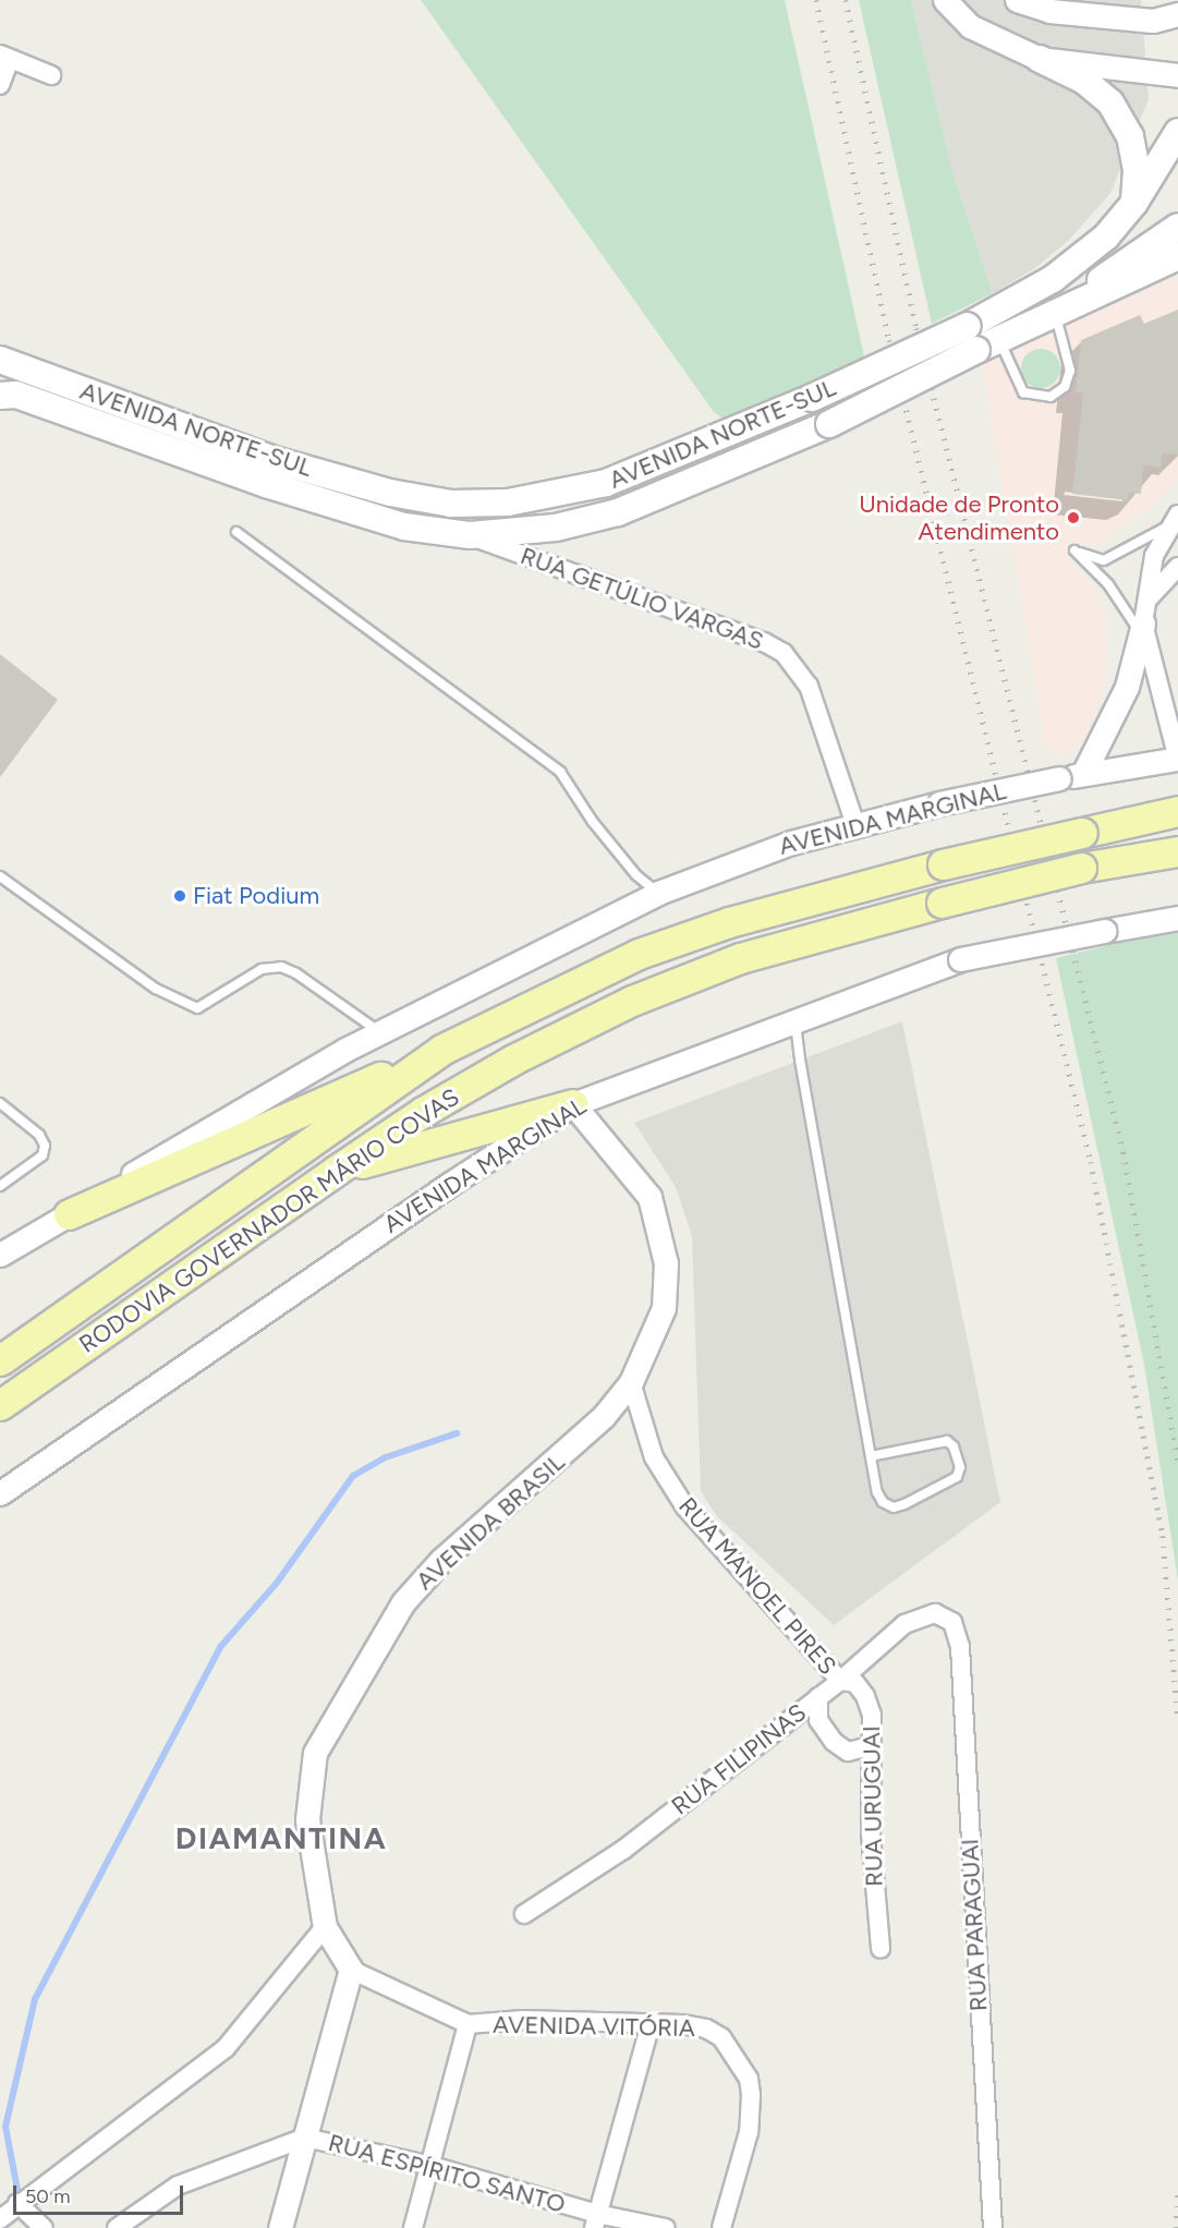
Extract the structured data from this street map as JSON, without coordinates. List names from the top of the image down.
{
  "streets": {
    "main road": ["AVENIDA NORTE-SUL", "RODOVIA GOVERNADOR MÁRIO COVAS"],
    "street": [
      "RUA GETÚLIO VARGAS",
      "AVENIDA MARGINAL",
      "AVENIDA BRASIL",
      "RUA MANOEL PIRES",
      "RUA FILIPINAS",
      "RUA URUGUAI",
      "RUA PARAGUAI",
      "AVENIDA VITÓRIA",
      "RUA ESPÍRITO SANTO"
    ]
  },
  "crossings": [
    ["AVENIDA NORTE-SUL", "RUA GETÚLIO VARGAS"],
    ["RUA GETÚLIO VARGAS", "AVENIDA MARGINAL"],
    ["AVENIDA MARGINAL", "AVENIDA BRASIL"],
    ["AVENIDA BRASIL", "RUA MANOEL PIRES"],
    ["AVENIDA BRASIL", "AVENIDA VITÓRIA"],
    ["RUA MANOEL PIRES", "RUA FILIPINAS"],
    ["RUA MANOEL PIRES", "RUA URUGUAI"],
    ["RUA FILIPINAS", "RUA URUGUAI"],
    ["RUA FILIPINAS", "RUA PARAGUAI"]
  ],
  "districts": ["DIAMANTINA"],
  "places": ["Unidade de Pronto Atendimento", "Fiat Podium"],
  "scale_bar": "50 m"
}
